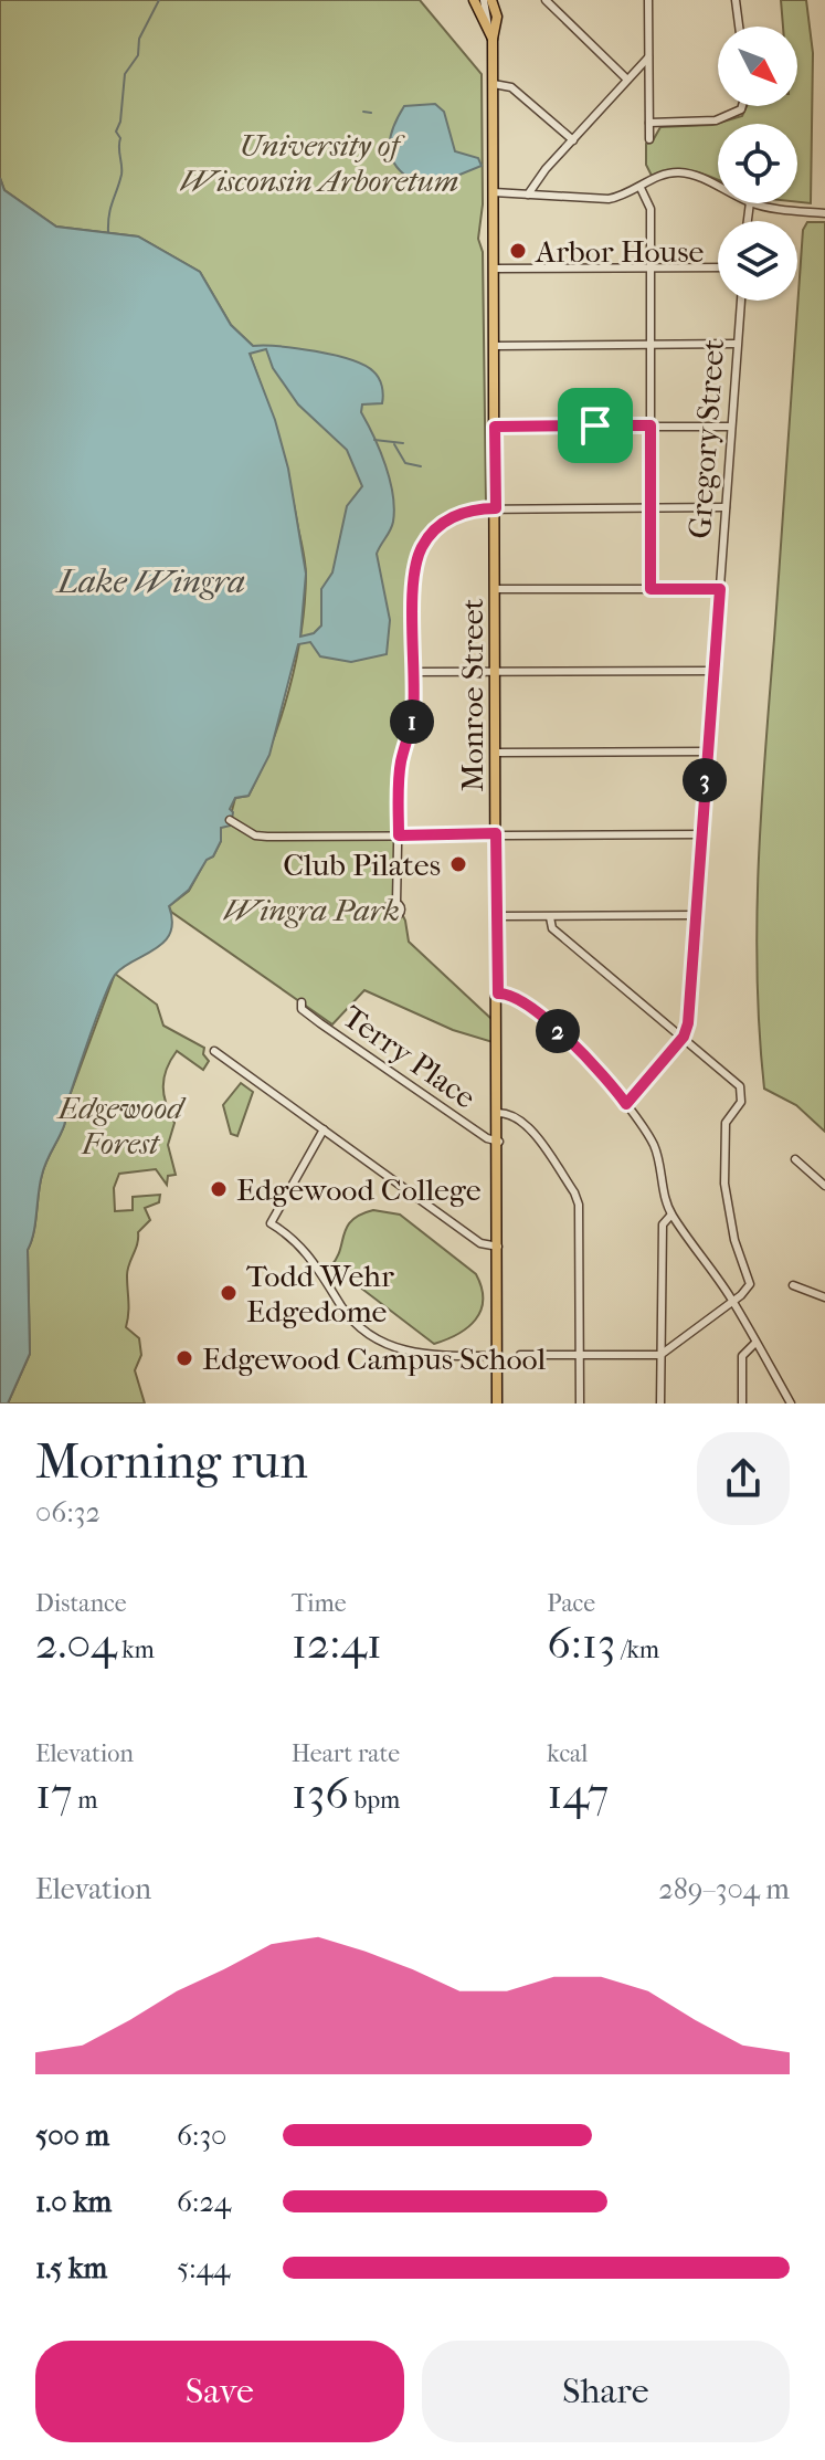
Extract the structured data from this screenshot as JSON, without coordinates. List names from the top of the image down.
{
  "streets": {
    "main road": ["Monroe Street"],
    "street": ["Gregory Street", "Terry Place"]
  },
  "crossings": [
    ["Monroe Street", "Terry Place"]
  ],
  "water": ["Lake Wingra"],
  "parks": ["University of Wisconsin Arboretum", "Wingra Park", "Edgewood Forest"],
  "places": [
    "Arbor House",
    "Club Pilates",
    "Edgewood College",
    "Todd Wehr Edgedome",
    "Edgewood Campus School"
  ],
  "north": "bottom right",
  "page": {
    "pins": ["1", "3", "2"],
    "heading": ["Morning run", "06:32"],
    "stats": [
      ["Distance", "2.04 km"],
      ["Time", "12:41"],
      ["Pace", "6:13 /km"],
      ["Elevation", "17 m"],
      ["Heart rate", "136 bpm"],
      ["kcal", "147"]
    ],
    "chart": ["Elevation", "289–304 m"],
    "list": [
      {
        "name": "500 m",
        "note": "6:30"
      },
      {
        "name": "1.0 km",
        "note": "6:24"
      },
      {
        "name": "1.5 km",
        "note": "5:44"
      }
    ],
    "buttons": ["Save", "Share"]
  }
}
